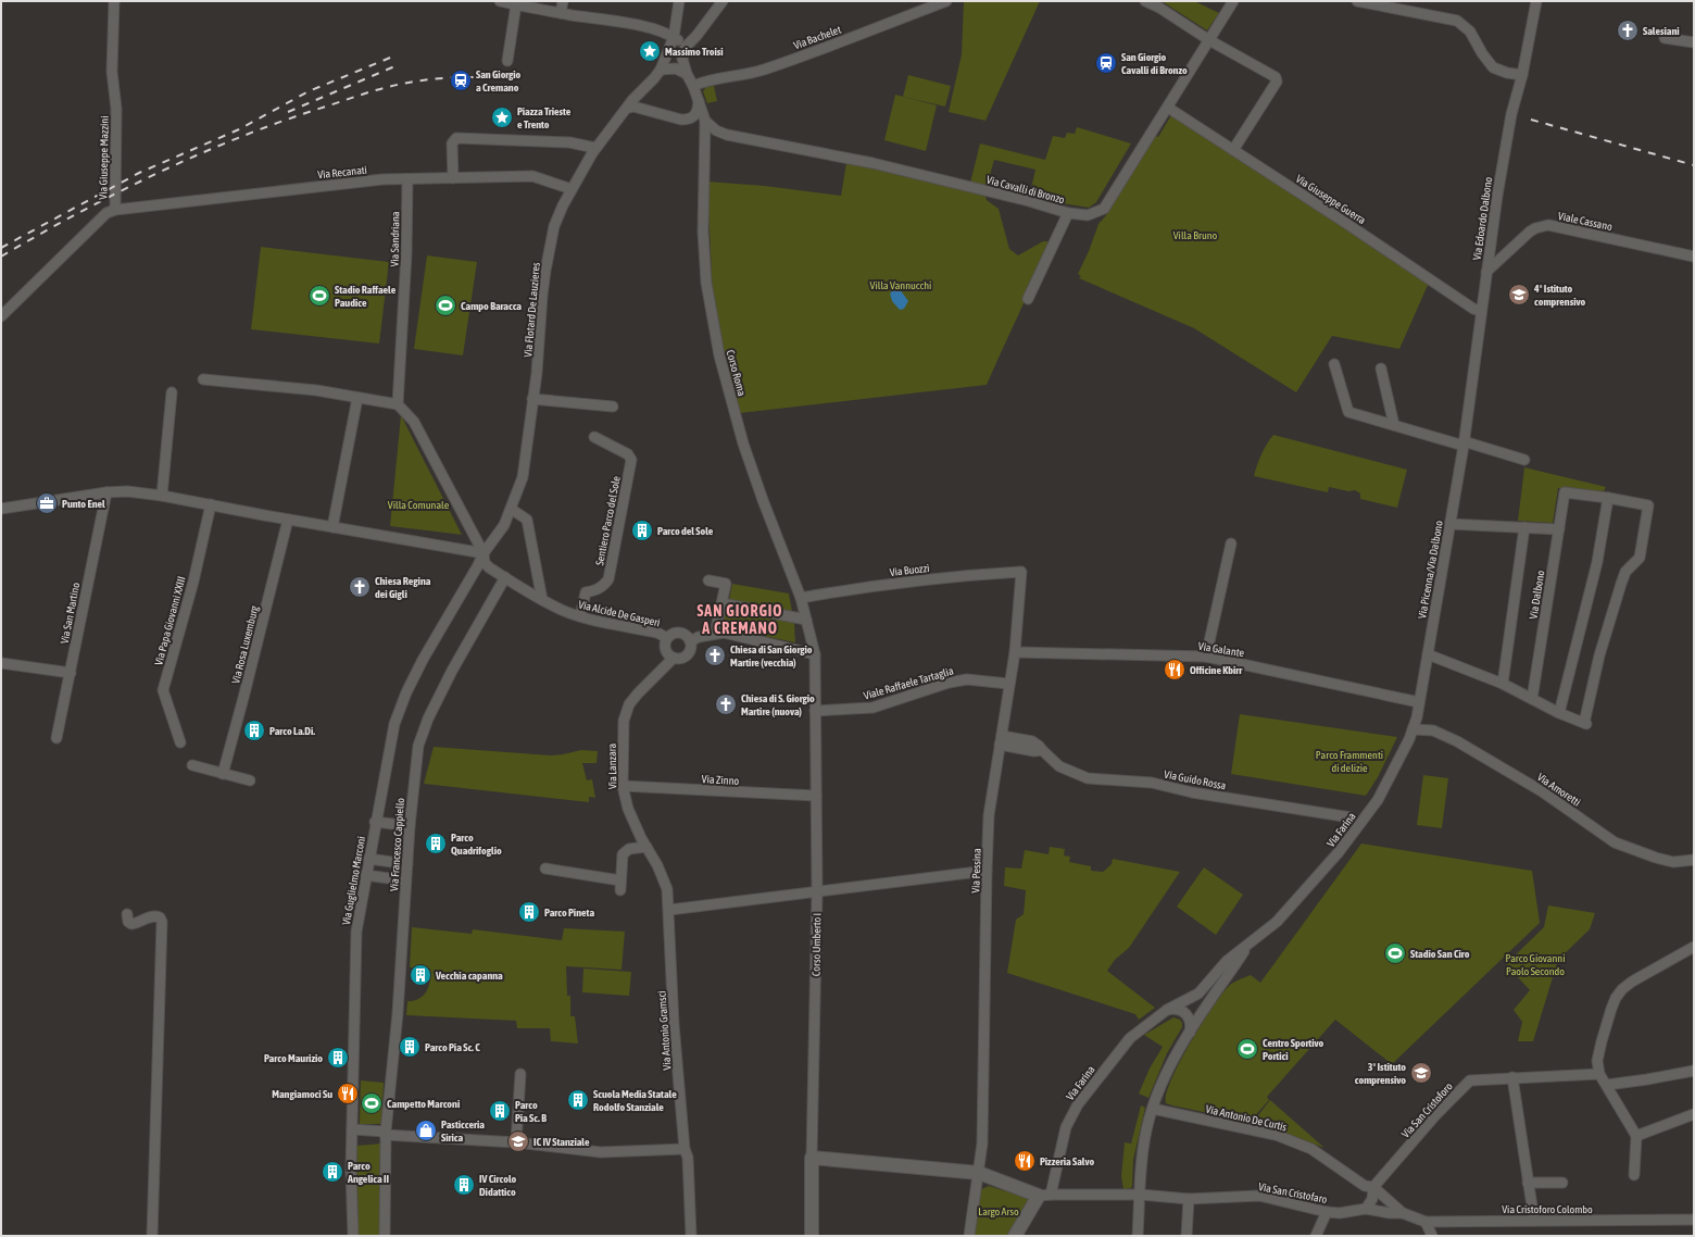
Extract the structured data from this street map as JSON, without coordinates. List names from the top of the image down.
{
  "streets": {
    "main road": ["Corso Umberto I"],
    "street": [
      "Via Bachelet",
      "Via Giuseppe Mazzini",
      "Via Recanati",
      "Via Cavalli di Bronzo",
      "Via Giuseppe Guerra",
      "Via Edoardo Dalbono",
      "Viale Cassano",
      "Via Sandriana",
      "Via Flotard De Lauzieres",
      "Corso Roma",
      "Sentiero Parco del Sole",
      "Via Buozzi",
      "Via Picenna/Via Dalbono",
      "Via Dalbono",
      "Via San Martino",
      "Via Alcide De Gasperi",
      "Via Papa Giovanni XXIII",
      "Via Rosa Luxemburg",
      "Via Galante",
      "Viale Raffaele Tartaglia",
      "Via Lanzara",
      "Via Zinno",
      "Via Guido Rossa",
      "Via Amoretti",
      "Via Farina",
      "Via Francesco Cappiello",
      "Via Pessina",
      "Via Guglielmo Marconi",
      "Via Antonio Gramsci",
      "Via San Cristoforo",
      "Via Antonio De Curtis",
      "Via San Cristofaro",
      "Via Cristoforo Colombo"
    ]
  },
  "crossings": [
    ["Via Bachelet", "Via Flotard De Lauzieres"],
    ["Via Giuseppe Mazzini", "Via Recanati"],
    ["Via Recanati", "Via Sandriana"],
    ["Via Recanati", "Via Flotard De Lauzieres"],
    ["Via Cavalli di Bronzo", "Via Giuseppe Guerra"],
    ["Via Cavalli di Bronzo", "Corso Roma"],
    ["Via Giuseppe Guerra", "Via Edoardo Dalbono"],
    ["Via Edoardo Dalbono", "Viale Cassano"],
    ["Via Edoardo Dalbono", "Via Picenna/Via Dalbono"],
    ["Via Flotard De Lauzieres", "Via Alcide De Gasperi"],
    ["Via Flotard De Lauzieres", "Via Guglielmo Marconi"],
    ["Corso Roma", "Via Buozzi"],
    ["Corso Roma", "Corso Umberto I"],
    ["Sentiero Parco del Sole", "Via Alcide De Gasperi"],
    ["Via Buozzi", "Via Pessina"],
    ["Via Picenna/Via Dalbono", "Via Galante"],
    ["Via Picenna/Via Dalbono", "Via Farina"],
    ["Via Alcide De Gasperi", "Via Lanzara"],
    ["Via Alcide De Gasperi", "Via Francesco Cappiello"],
    ["Via Alcide De Gasperi", "Via Guglielmo Marconi"],
    ["Via Galante", "Via Farina"],
    ["Via Galante", "Via Pessina"],
    ["Viale Raffaele Tartaglia", "Via Pessina"],
    ["Viale Raffaele Tartaglia", "Corso Umberto I"],
    ["Via Lanzara", "Via Zinno"],
    ["Via Lanzara", "Via Antonio Gramsci"],
    ["Via Zinno", "Corso Umberto I"],
    ["Via Guido Rossa", "Via Pessina"],
    ["Via Amoretti", "Via Farina"],
    ["Via Farina", "Via Antonio De Curtis"],
    ["Via Farina", "Via San Cristofaro"],
    ["Via San Cristoforo", "Via Antonio De Curtis"],
    ["Via Antonio De Curtis", "Via Cristoforo Colombo"]
  ],
  "districts": ["SAN GIORGIO A CREMANO"],
  "parks": [
    "Villa Bruno",
    "Villa Vannucchi",
    "Villa Comunale",
    "Parco Frammenti di delizie",
    "Parco Giovanni Paolo Secondo",
    "Largo Arso"
  ],
  "places": {
    "church": [
      "Salesiani",
      "Chiesa Regina dei Gigli",
      "Chiesa di San Giorgio Martire (vecchia)",
      "Chiesa di S. Giorgio Martire (nuova)"
    ],
    "place": ["Massimo Troisi", "Piazza Trieste e Trento"],
    "station": ["San Giorgio Cavalli di Bronzo", "San Giorgio a Cremano"],
    "school or university": ["4° Istituto comprensivo", "3° Istituto comprensivo", "IC IV Stanziale"],
    "sports": [
      "Stadio Raffaele Paudice",
      "Campo Baracca",
      "Stadio San Ciro",
      "Centro Sportivo Portici",
      "Campetto Marconi"
    ],
    "office": ["Punto Enel"],
    "building": [
      "Parco del Sole",
      "Parco La.Di.",
      "Parco Quadrifoglio",
      "Parco Pineta",
      "Vecchia capanna",
      "Parco Pia Sc. C",
      "Parco Maurizio",
      "Scuola Media Statale Rodolfo Stanziale",
      "Parco Pia Sc. B",
      "Parco Angelica II",
      "IV Circolo Didattico"
    ],
    "restaurant": ["Officine Kbirr", "Mangiamoci Su", "Pizzeria Salvo"],
    "shop": ["Pasticceria Sirica"]
  }
}
